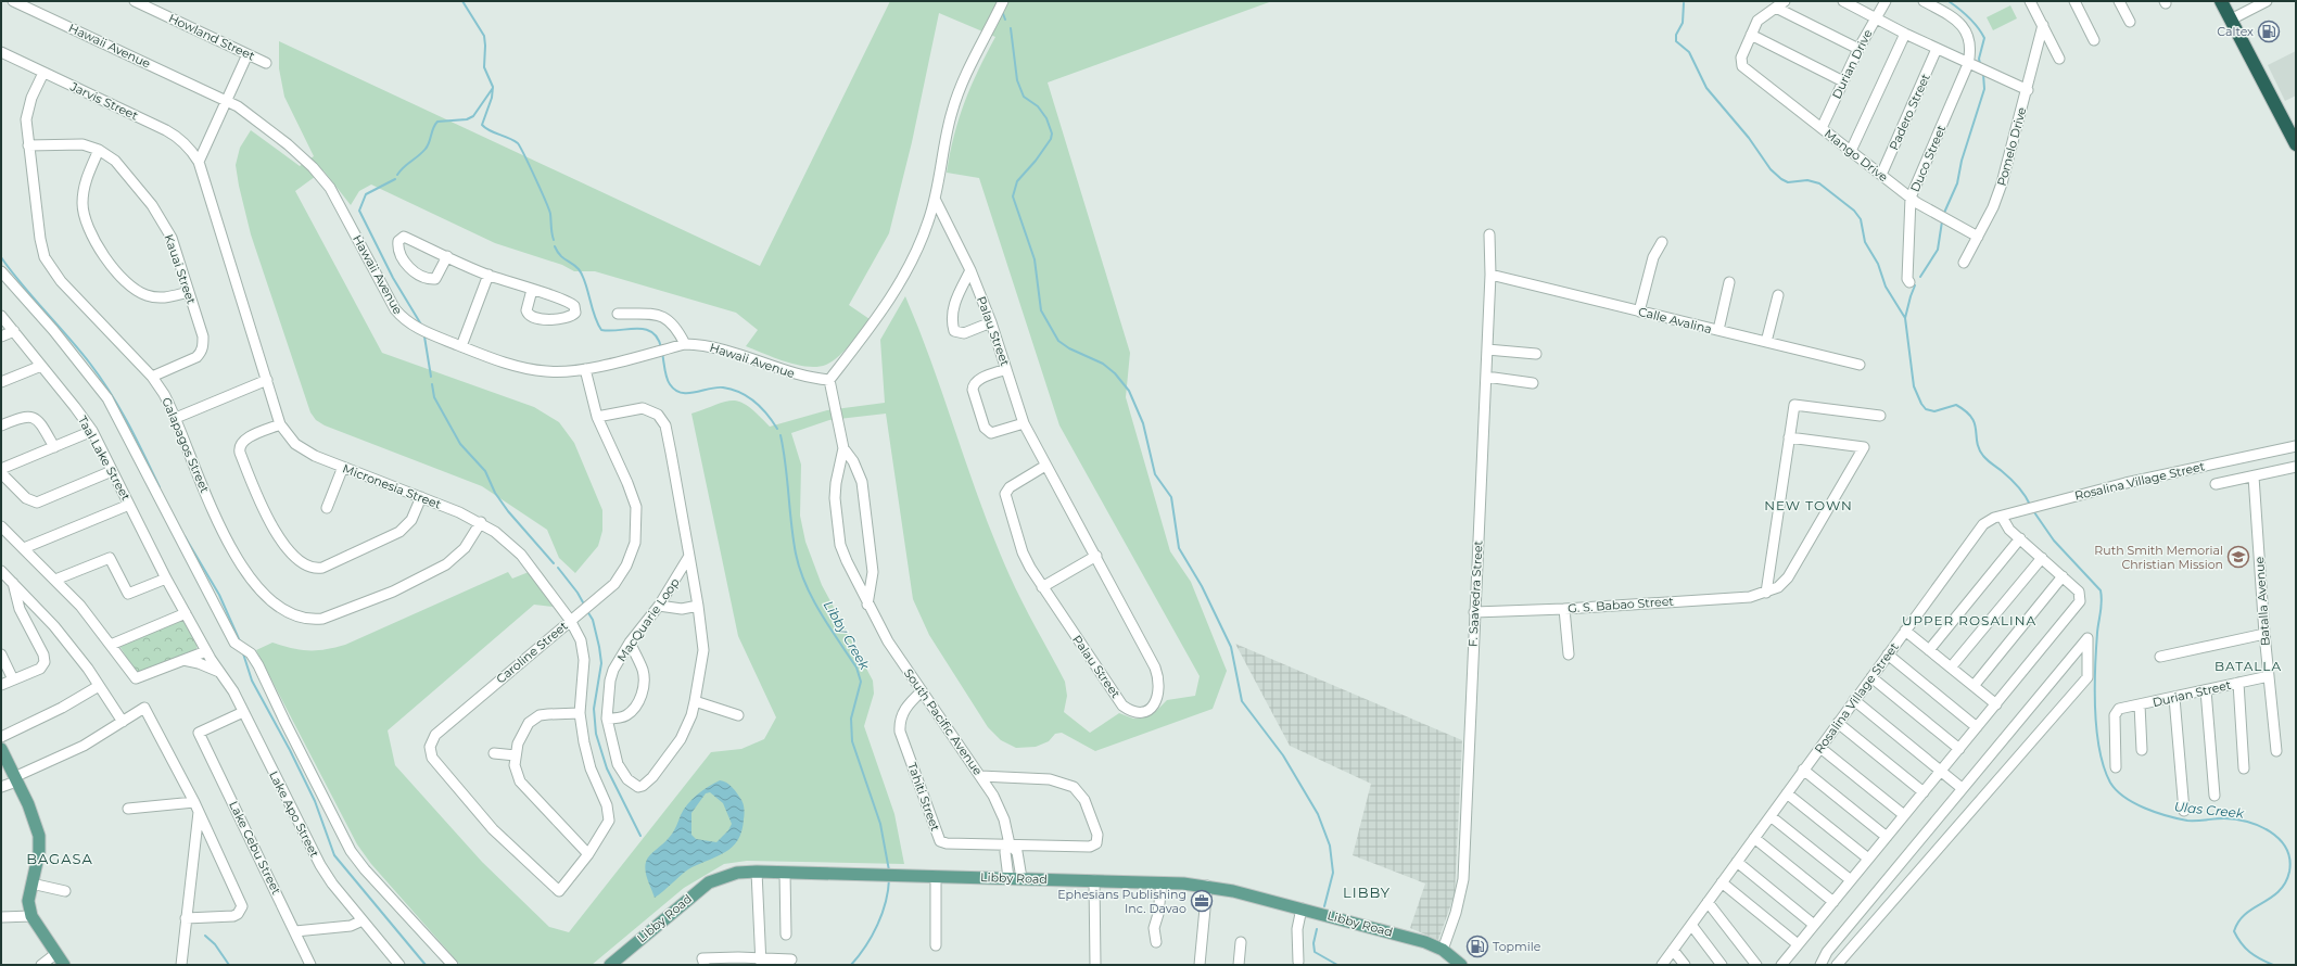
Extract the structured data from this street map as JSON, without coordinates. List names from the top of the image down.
{
  "streets": {
    "main road": ["Libby Road"],
    "street": [
      "Howland Street",
      "Hawaii Avenue",
      "Durian Drive",
      "Jarvis Street",
      "Padero Street",
      "Pomelo Drive",
      "Mango Drive",
      "Duco Street",
      "Kauai Street",
      "Calle Avalina",
      "Palau Street",
      "Galapagos Street",
      "Taal Lake Street",
      "Rosalina Village Street",
      "Micronesia Street",
      "F. Saavedra Street",
      "Batalla Avenue",
      "G. S. Babao Street",
      "MacQuarie Loop",
      "Caroline Street",
      "Durian Street",
      "South Pacific Avenue",
      "Tahiti Street",
      "Lake Apo Street",
      "Lake Cebu Street"
    ]
  },
  "crossings": [
    ["Hawaii Avenue", "Caroline Street"],
    ["Hawaii Avenue", "South Pacific Avenue"],
    ["Durian Drive", "Mango Drive"],
    ["Jarvis Street", "Galapagos Street"],
    ["Jarvis Street", "Micronesia Street"],
    ["Padero Street", "Mango Drive"],
    ["Pomelo Drive", "Mango Drive"],
    ["Mango Drive", "Duco Street"],
    ["Kauai Street", "Galapagos Street"],
    ["Calle Avalina", "F. Saavedra Street"],
    ["Galapagos Street", "Micronesia Street"],
    ["Taal Lake Street", "Lake Apo Street"],
    ["Micronesia Street", "Caroline Street"],
    ["F. Saavedra Street", "G. S. Babao Street"],
    ["F. Saavedra Street", "Libby Road"],
    ["Batalla Avenue", "Durian Street"],
    ["MacQuarie Loop", "Caroline Street"],
    ["South Pacific Avenue", "Tahiti Street"],
    ["South Pacific Avenue", "Libby Road"],
    ["Lake Apo Street", "Lake Cebu Street"]
  ],
  "districts": [
    "NEW TOWN",
    "UPPER ROSALINA",
    "BATALLA",
    "BAGASA",
    "LIBBY"
  ],
  "water": ["Libby Creek", "Ulas Creek"],
  "places": {
    "fuel station": ["Caltex", "Topmile"],
    "school or university": ["Ruth Smith Memorial Christian Mission"],
    "office": ["Ephesians Publishing Inc. Davao"]
  }
}
